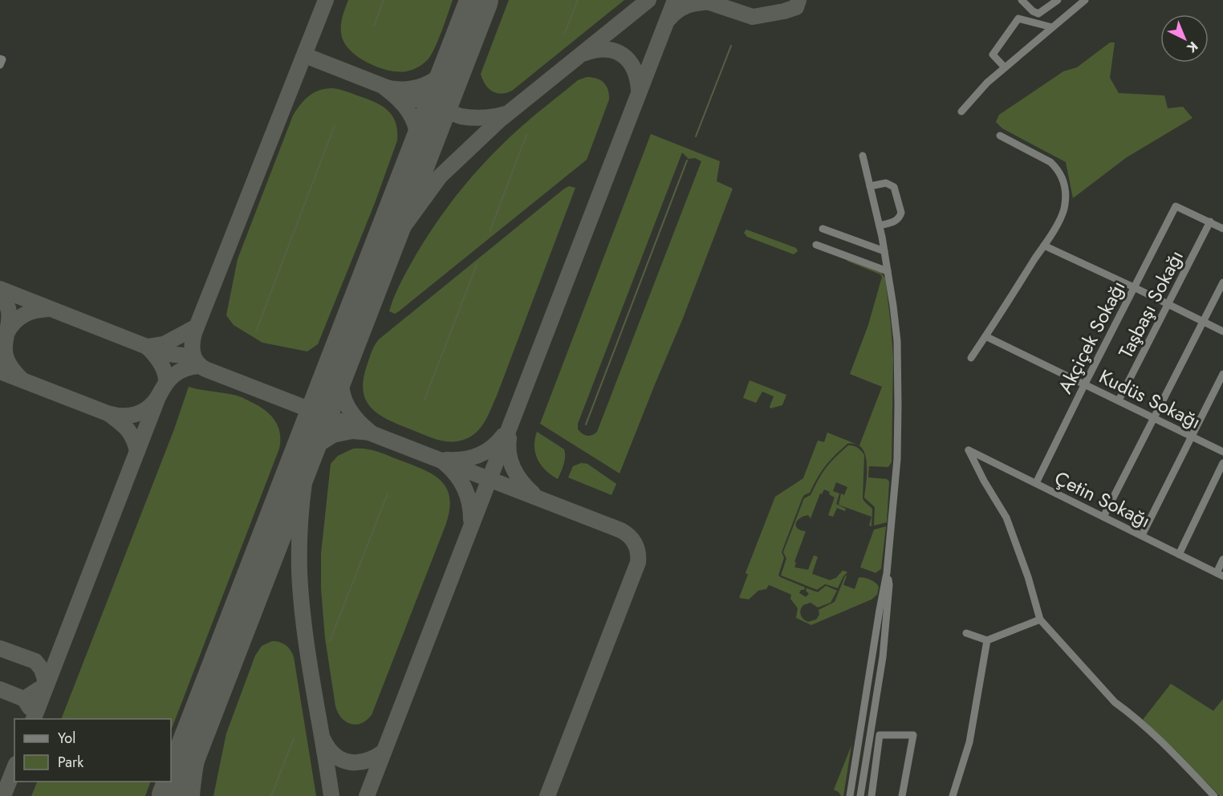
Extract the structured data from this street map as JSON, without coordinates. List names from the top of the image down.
{
  "streets": {
    "street": [
      "Taşbaşı Sokağı",
      "Akçiçek Sokağı",
      "Kudüs Sokağı",
      "Çetin Sokağı"
    ]
  },
  "crossings": [
    ["Taşbaşı Sokağı", "Akçiçek Sokağı"],
    ["Taşbaşı Sokağı", "Kudüs Sokağı"],
    ["Akçiçek Sokağı", "Kudüs Sokağı"],
    ["Akçiçek Sokağı", "Çetin Sokağı"]
  ],
  "legend": ["Yol", "Park"],
  "north": "bottom right"
}
